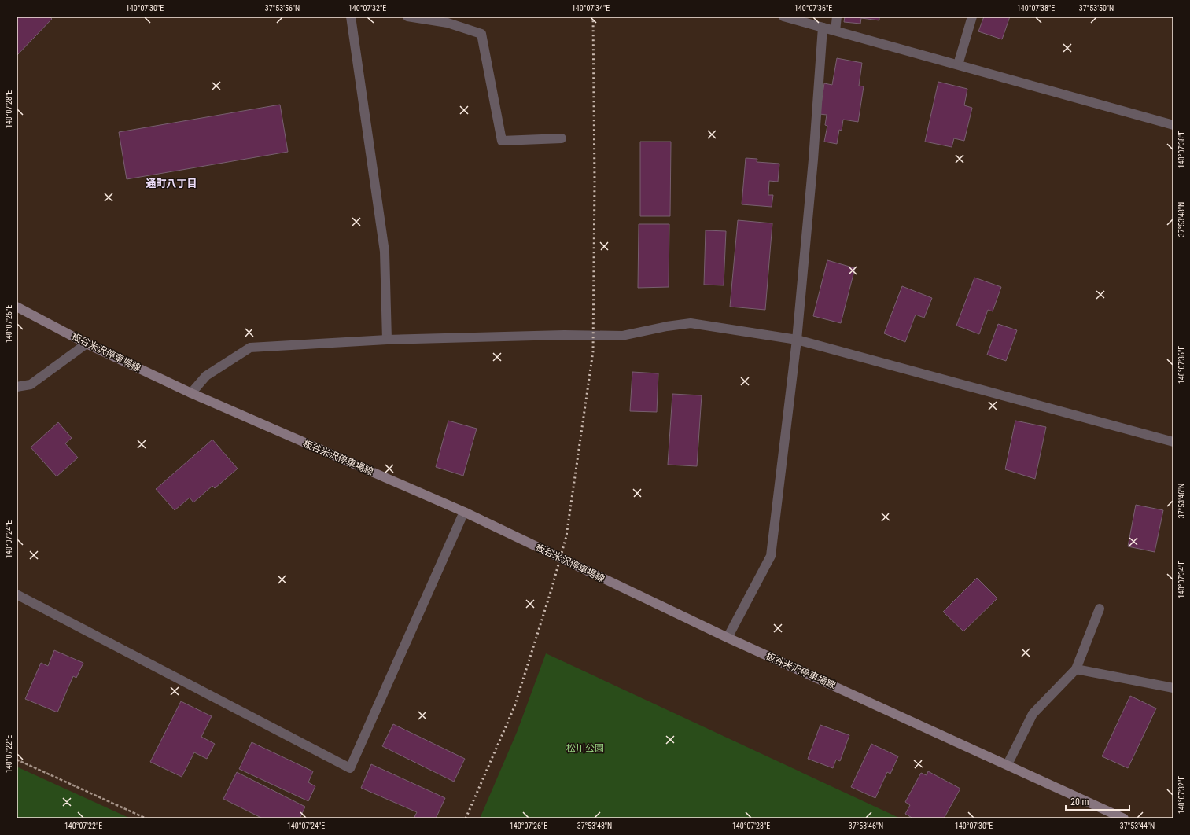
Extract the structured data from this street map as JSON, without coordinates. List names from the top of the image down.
{
  "streets": {
    "main road": ["板谷米沢停車場線"]
  },
  "districts": ["通町八丁目"],
  "parks": ["松川公園"],
  "scale_bar": "20 m",
  "coordinates": [
    "140°07'30\"E",
    "37°53'56\"N",
    "140°07'32\"E",
    "140°07'34\"E",
    "140°07'36\"E",
    "140°07'38\"E",
    "37°53'50\"N",
    "140°07'28\"E",
    "37°53'48\"N",
    "140°07'26\"E",
    "37°53'46\"N",
    "140°07'24\"E",
    "140°07'22\"E",
    "37°53'44\"N"
  ]
}
